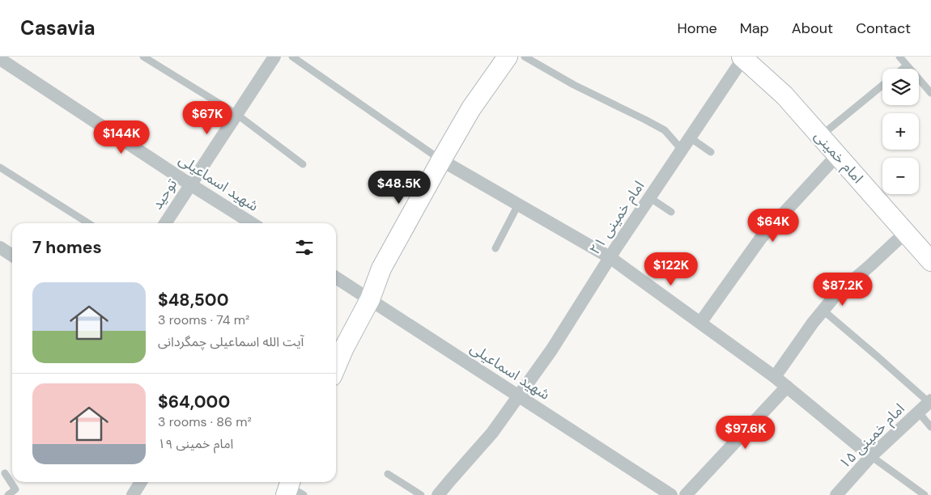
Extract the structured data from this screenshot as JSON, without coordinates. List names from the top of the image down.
{
  "streets": {
    "main road": ["امام خمینی"],
    "street": [
      "شهید اسماعیلی",
      "توحید",
      "امام خمینی ۲۱",
      "امام خمینی ۱۵"
    ]
  },
  "crossings": [
    ["امام خمینی", "امام خمینی ۲۱"],
    ["شهید اسماعیلی", "توحید"],
    ["شهید اسماعیلی", "امام خمینی ۲۱"]
  ],
  "page": {
    "header": "Casavia",
    "nav": [
      "Home",
      "Map",
      "About",
      "Contact"
    ],
    "map_buttons": ["+", "−"],
    "price": [
      "$67K",
      "$144K",
      "$48.5K",
      "$64K",
      "$122K",
      "$87.2K",
      "$97.6K"
    ],
    "heading": "7 homes",
    "list": [
      {
        "name": "$48,500",
        "note": "3 rooms · 74 m² · آیت الله اسماعیلی چمگردانی"
      },
      {
        "name": "$64,000",
        "note": "3 rooms · 86 m² · امام خمینی ۱۹"
      }
    ]
  }
}
